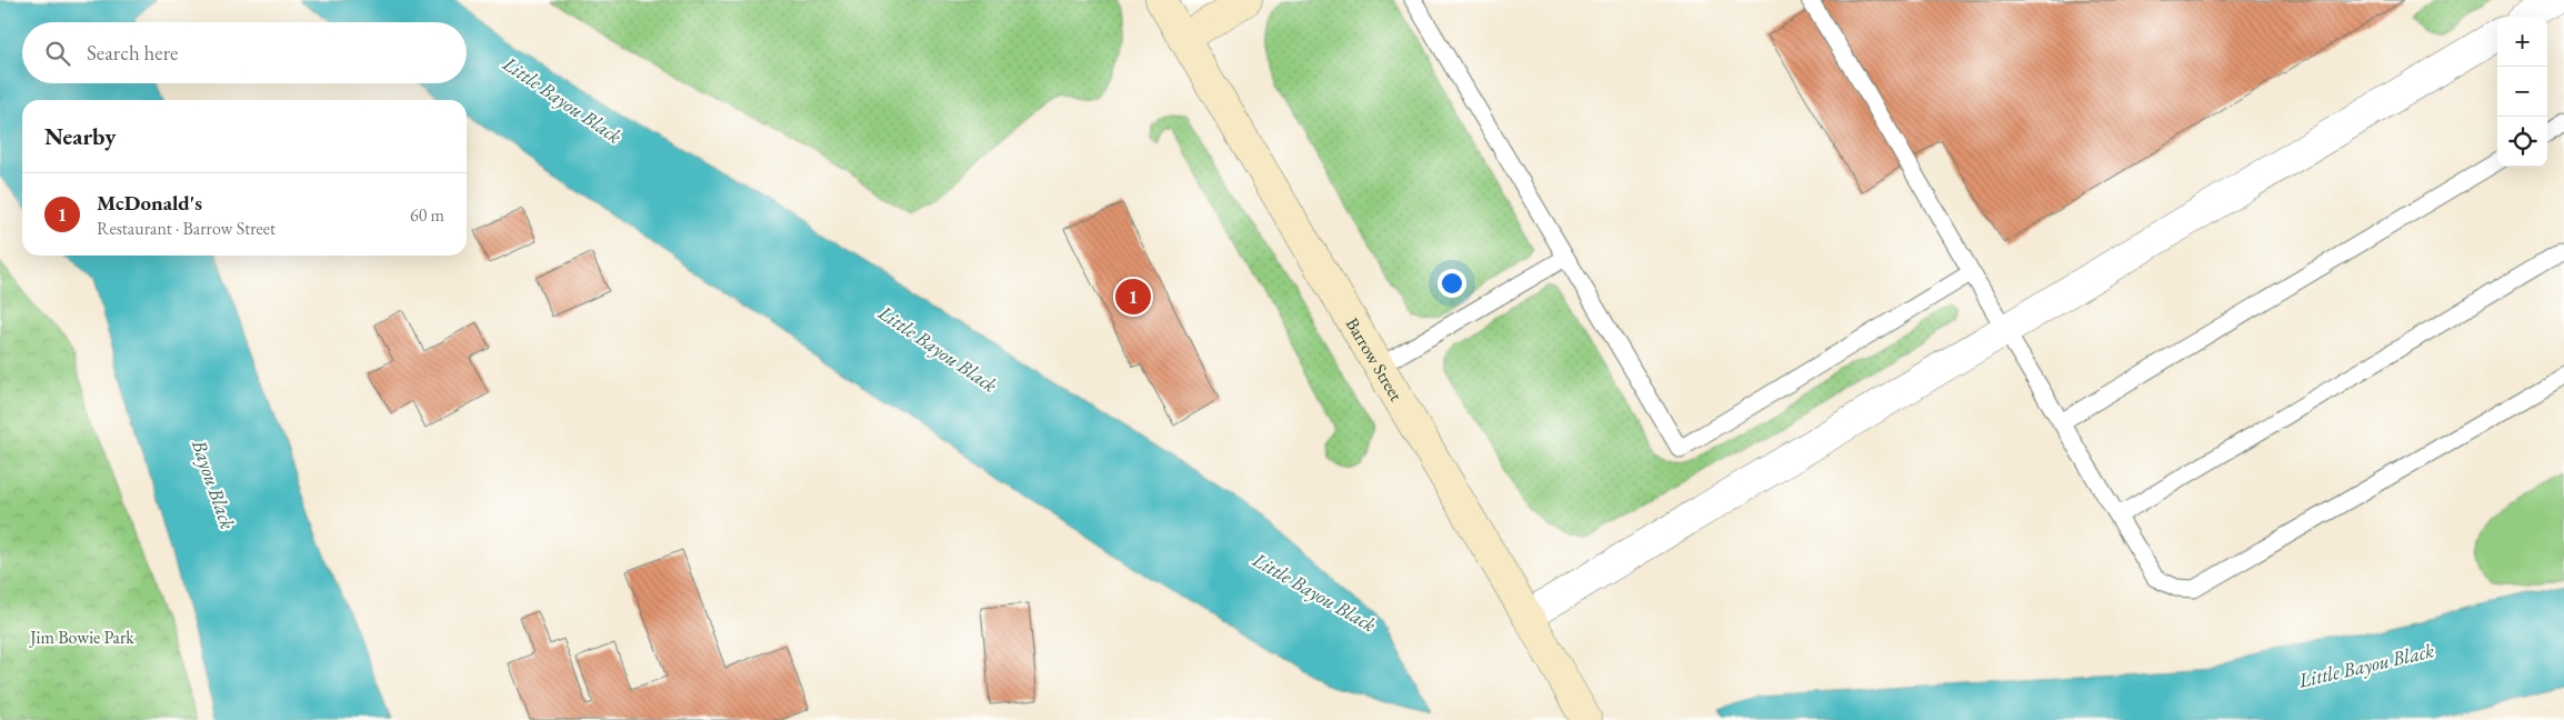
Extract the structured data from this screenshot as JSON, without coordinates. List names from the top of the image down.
{
  "streets": {
    "main road": ["Barrow Street"]
  },
  "water": ["Little Bayou Black", "Bayou Black"],
  "parks": ["Jim Bowie Park"],
  "page": {
    "map_buttons": ["+", "−"],
    "search": "Search here",
    "heading": "Nearby",
    "list": [
      {
        "mark": "1",
        "name": "McDonald's",
        "note": "Restaurant · Barrow Street",
        "value": "60 m"
      }
    ],
    "pins": "1"
  }
}
